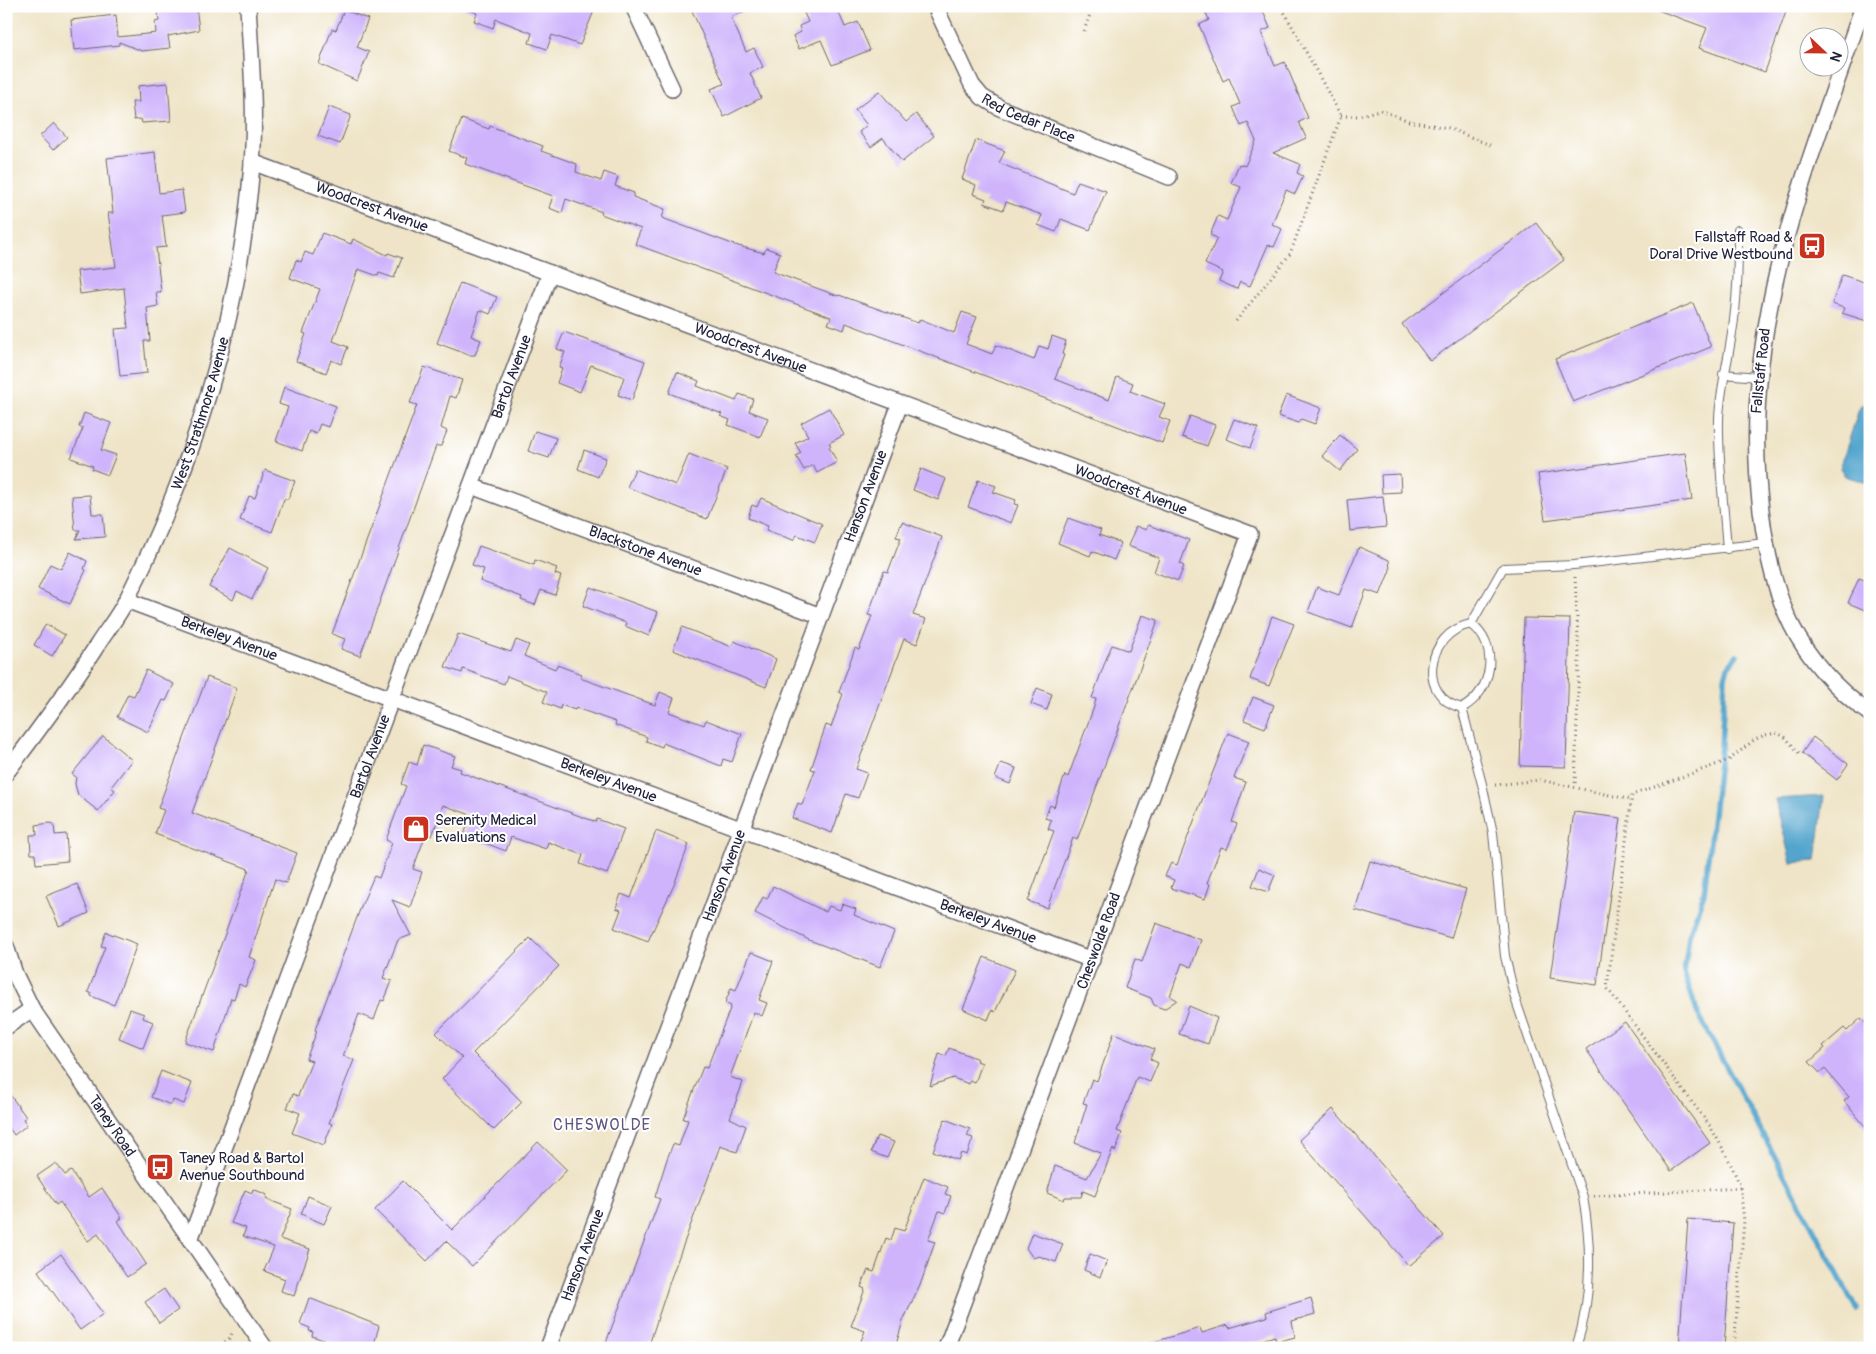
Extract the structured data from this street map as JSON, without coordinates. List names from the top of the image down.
{
  "streets": {
    "street": [
      "Red Cedar Place",
      "Woodcrest Avenue",
      "Fallstaff Road",
      "Bartol Avenue",
      "West Strathmore Avenue",
      "Hanson Avenue",
      "Blackstone Avenue",
      "Berkeley Avenue",
      "Cheswolde Road",
      "Taney Road"
    ]
  },
  "crossings": [
    ["Woodcrest Avenue", "Bartol Avenue"],
    ["Woodcrest Avenue", "West Strathmore Avenue"],
    ["Woodcrest Avenue", "Hanson Avenue"],
    ["Woodcrest Avenue", "Cheswolde Road"],
    ["Bartol Avenue", "Blackstone Avenue"],
    ["Bartol Avenue", "Berkeley Avenue"],
    ["Bartol Avenue", "Taney Road"],
    ["West Strathmore Avenue", "Berkeley Avenue"],
    ["Hanson Avenue", "Blackstone Avenue"],
    ["Hanson Avenue", "Berkeley Avenue"],
    ["Berkeley Avenue", "Cheswolde Road"]
  ],
  "districts": ["CHESWOLDE"],
  "places": {
    "bus stop": ["Fallstaff Road & Doral Drive Westbound", "Taney Road & Bartol Avenue Southbound"],
    "shop": ["Serenity Medical Evaluations"]
  },
  "north": "right"
}
